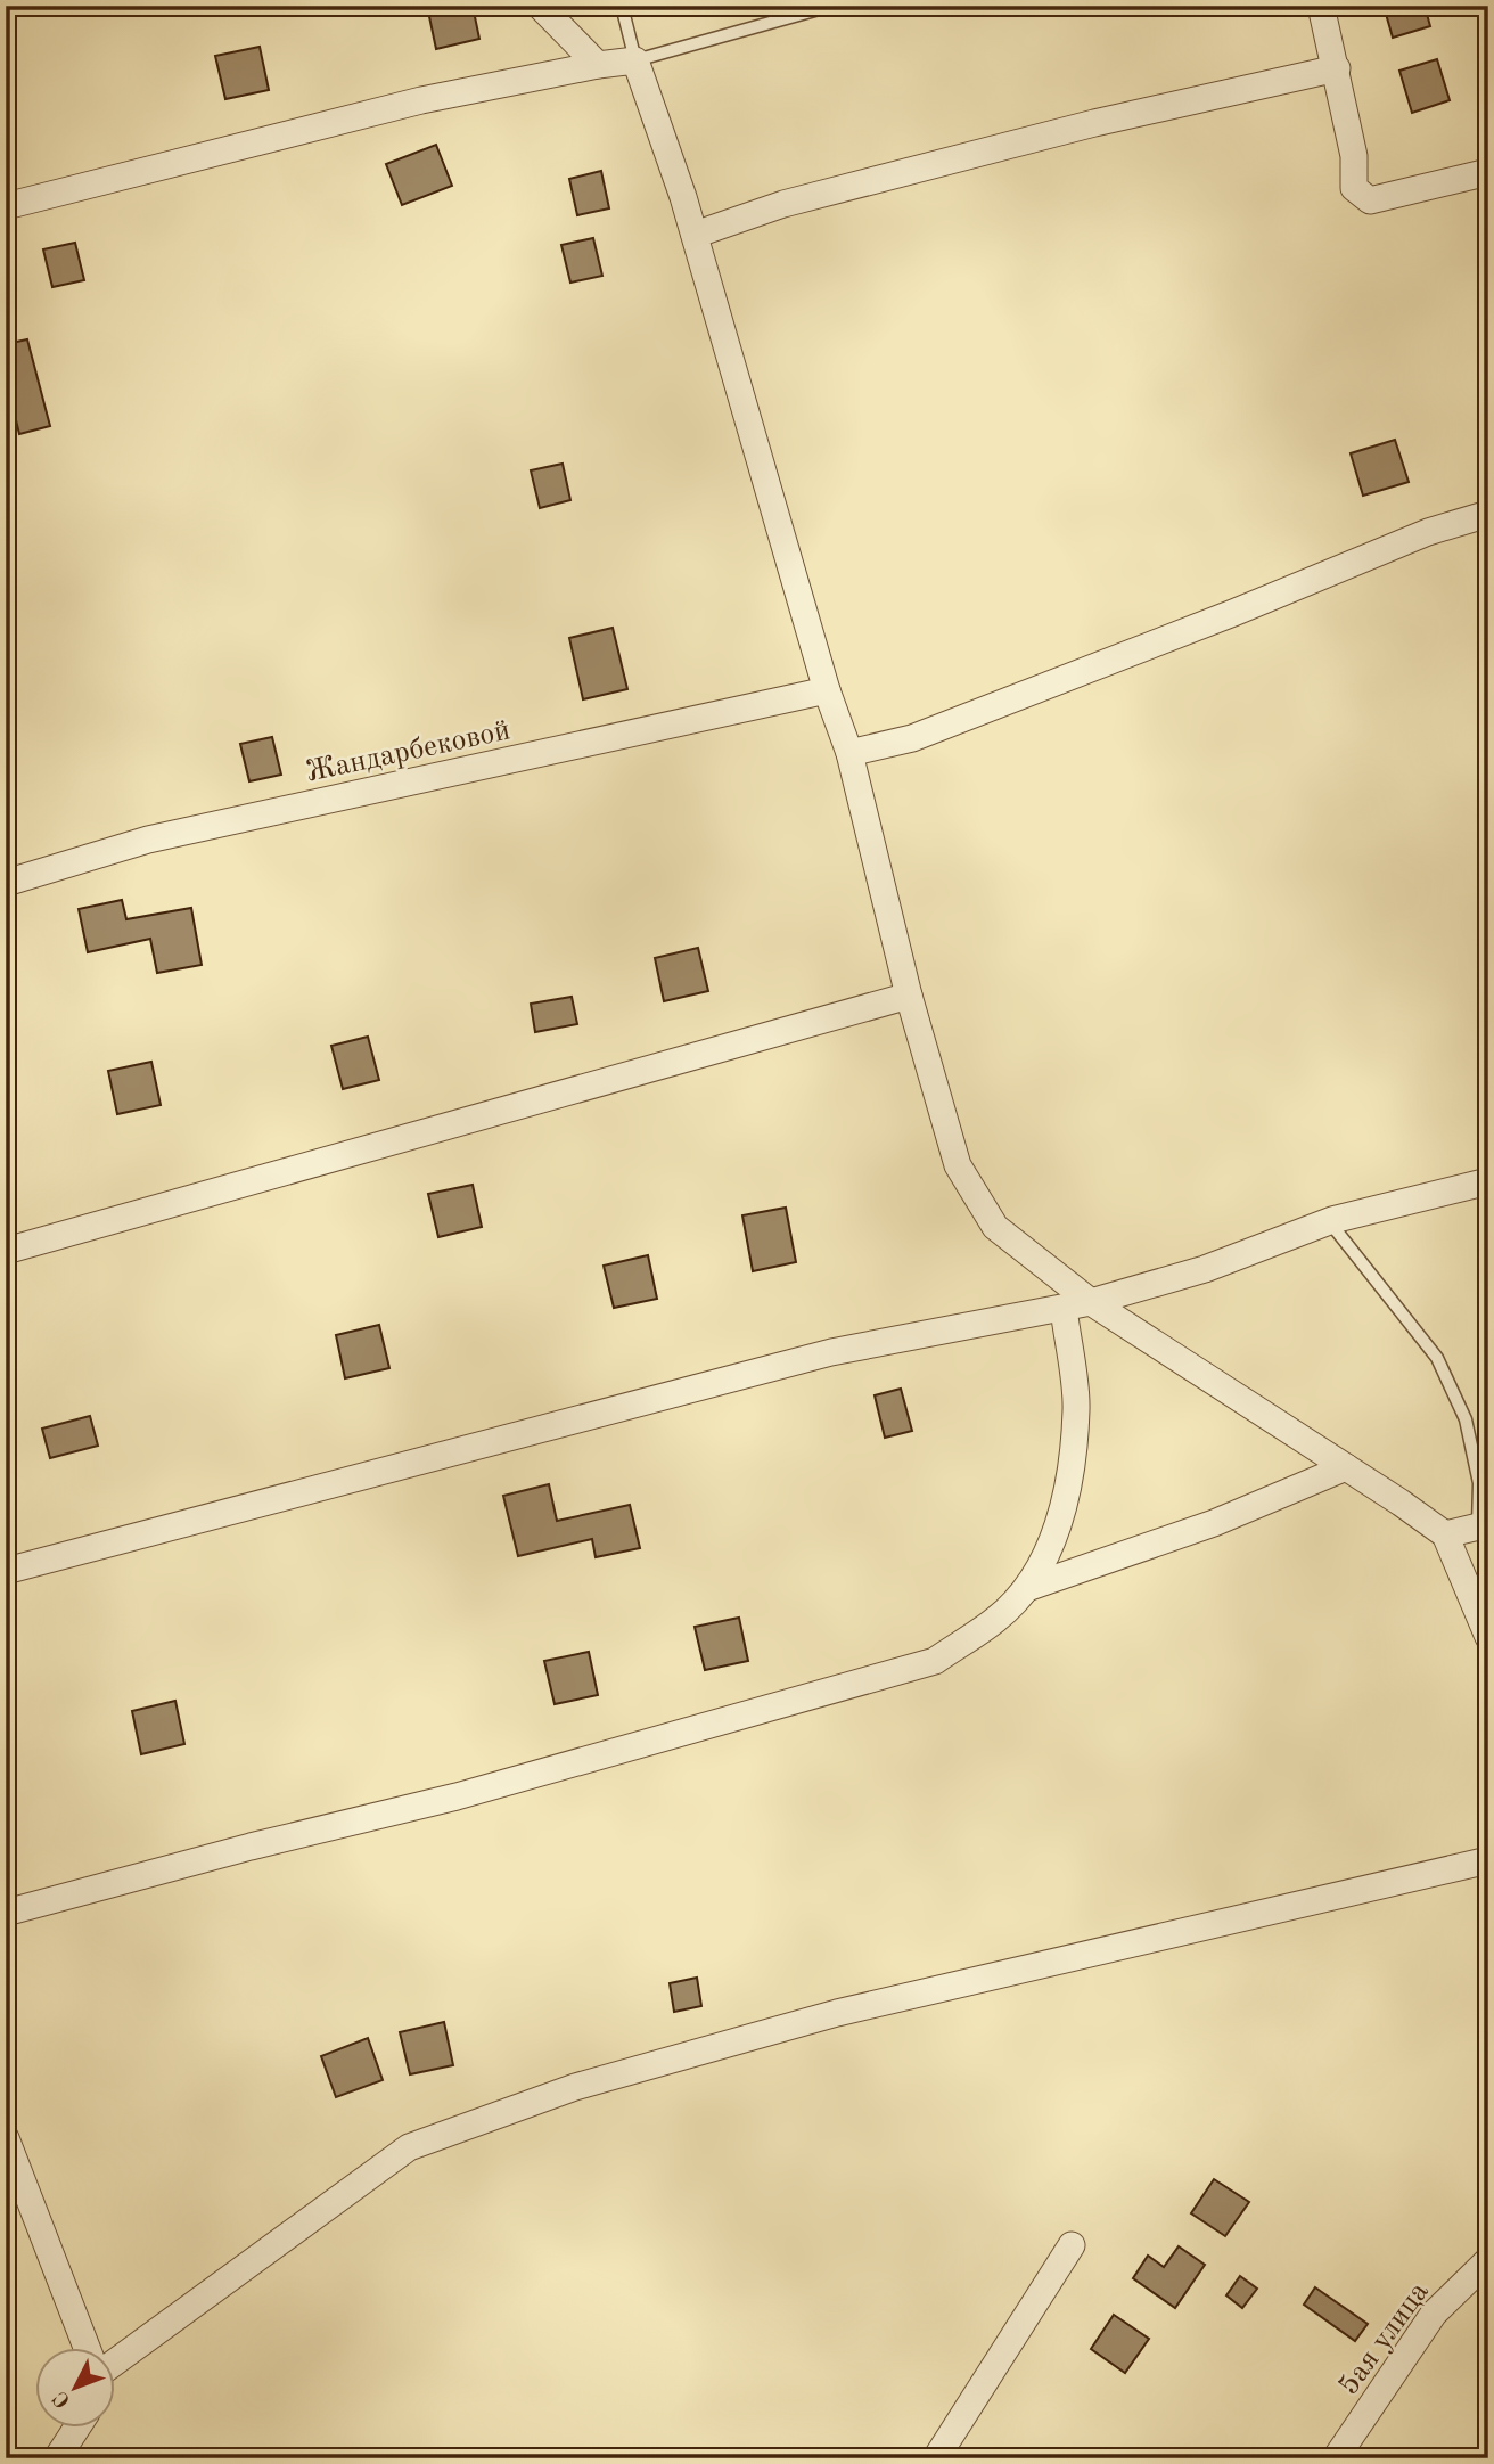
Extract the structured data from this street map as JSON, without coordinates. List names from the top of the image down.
{
  "streets": {
    "street": ["Жандарбековой", "5ая улица"]
  },
  "north": "bottom left"
}
